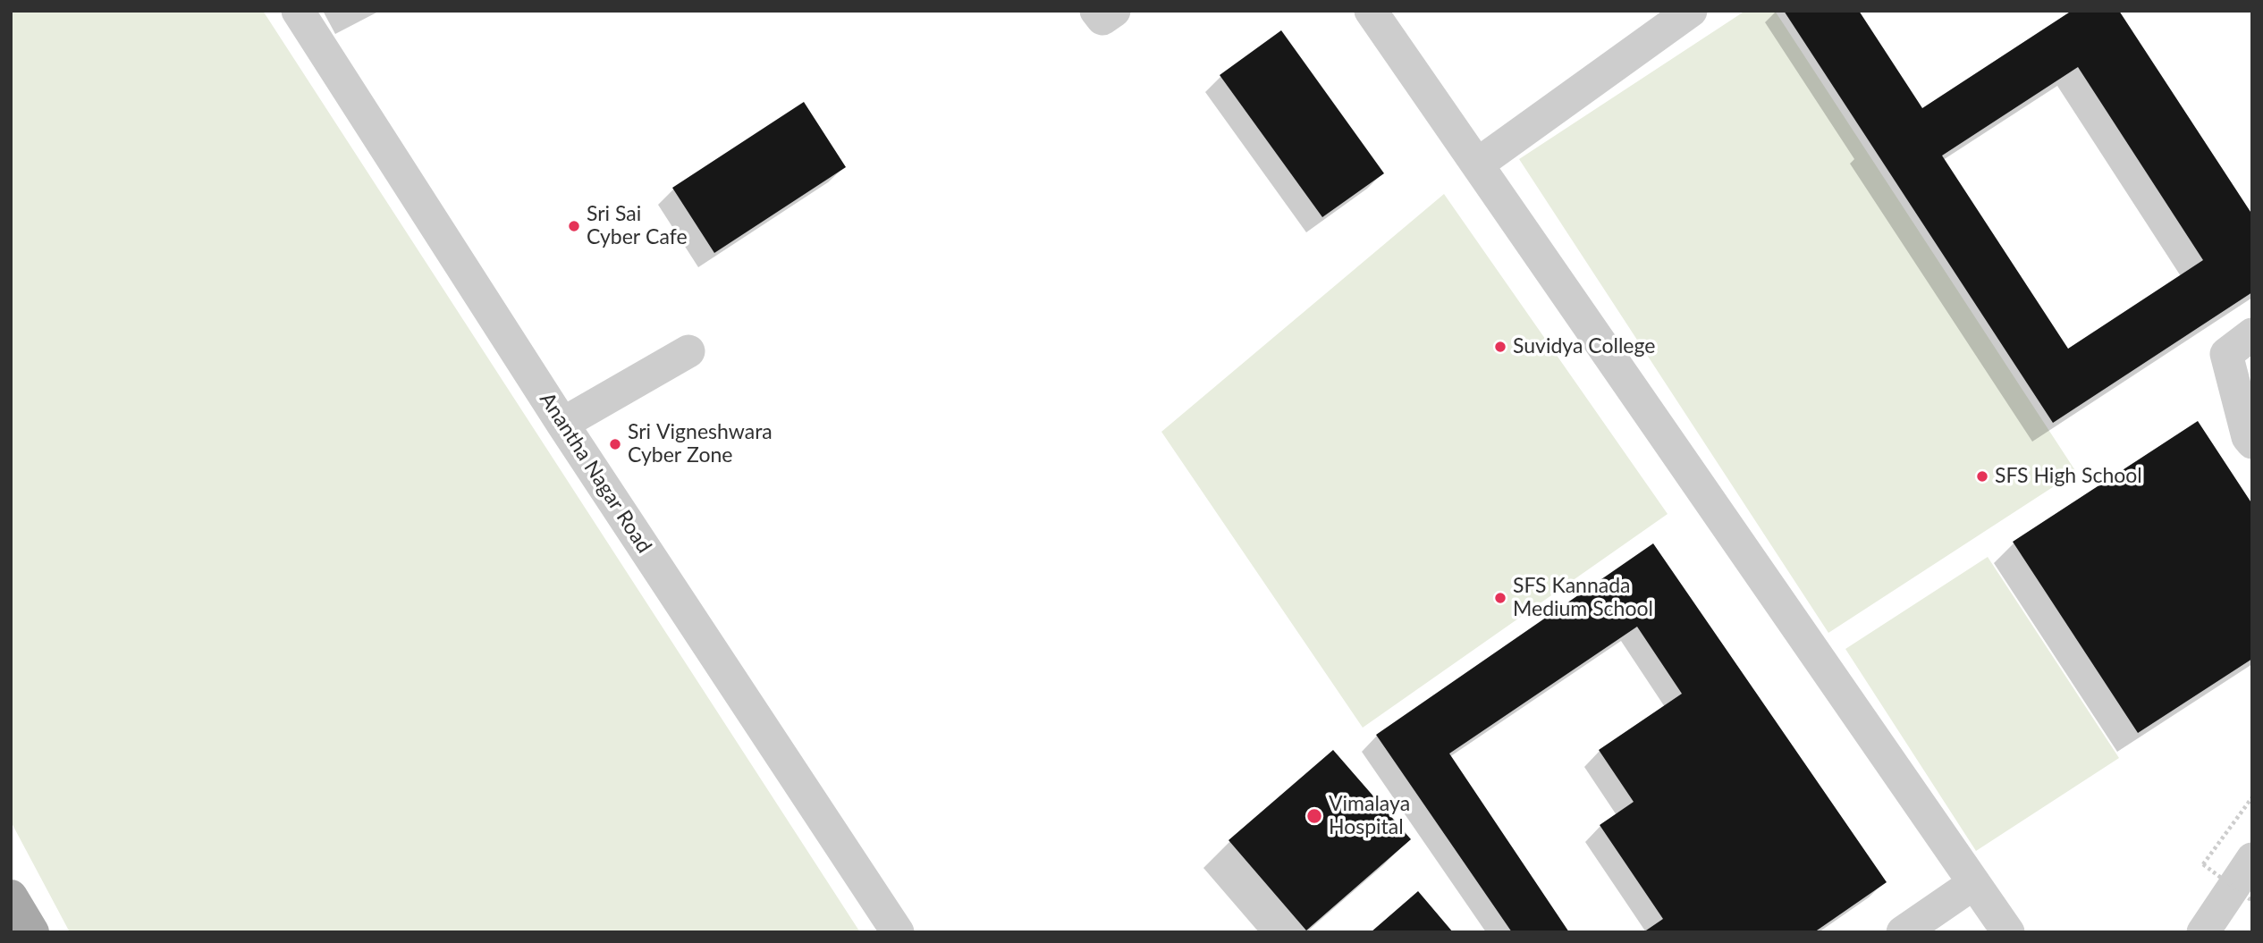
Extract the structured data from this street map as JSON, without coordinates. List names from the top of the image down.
{
  "streets": {
    "street": ["Anantha Nagar Road"]
  },
  "places": [
    "Sri Sai Cyber Cafe",
    "Suvidya College",
    "Sri Vigneshwara Cyber Zone",
    "SFS High School",
    "SFS Kannada Medium School",
    "Vimalaya Hospital"
  ]
}
